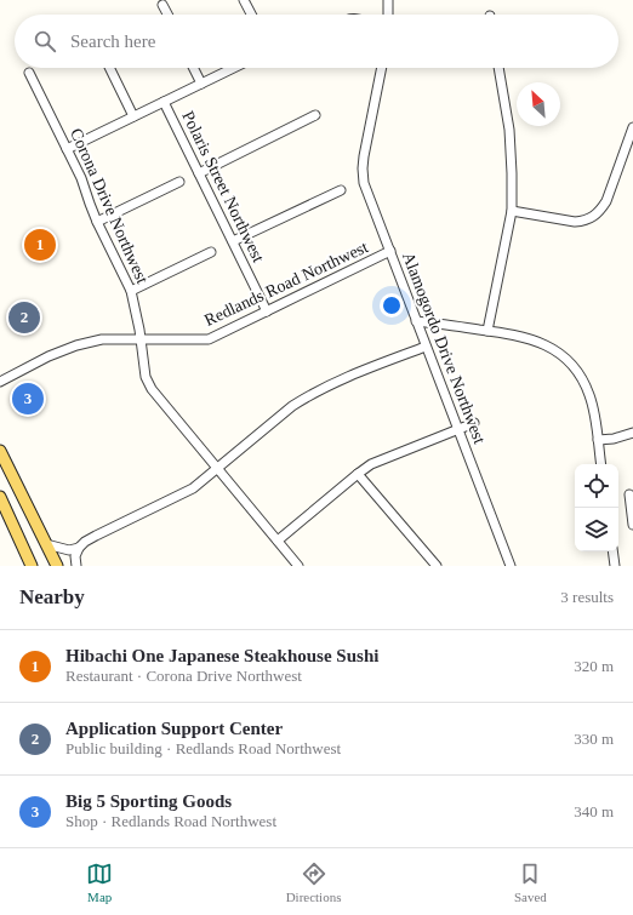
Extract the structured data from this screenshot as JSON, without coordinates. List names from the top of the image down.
{
  "streets": {
    "street": [
      "Polaris Street Northwest",
      "Corona Drive Northwest",
      "Redlands Road Northwest",
      "Alamogordo Drive Northwest"
    ]
  },
  "crossings": [
    ["Polaris Street Northwest", "Redlands Road Northwest"],
    ["Corona Drive Northwest", "Redlands Road Northwest"],
    ["Redlands Road Northwest", "Alamogordo Drive Northwest"]
  ],
  "north": "top left",
  "page": {
    "search": "Search here",
    "pins": ["1", "2", "3"],
    "heading": ["Nearby", "3 results"],
    "list": [
      {
        "mark": "1",
        "name": "Hibachi One Japanese Steakhouse Sushi",
        "note": "Restaurant · Corona Drive Northwest",
        "value": "320 m"
      },
      {
        "mark": "2",
        "name": "Application Support Center",
        "note": "Public building · Redlands Road Northwest",
        "value": "330 m"
      },
      {
        "mark": "3",
        "name": "Big 5 Sporting Goods",
        "note": "Shop · Redlands Road Northwest",
        "value": "340 m"
      }
    ],
    "nav": ["Map", "Directions", "Saved"]
  }
}
